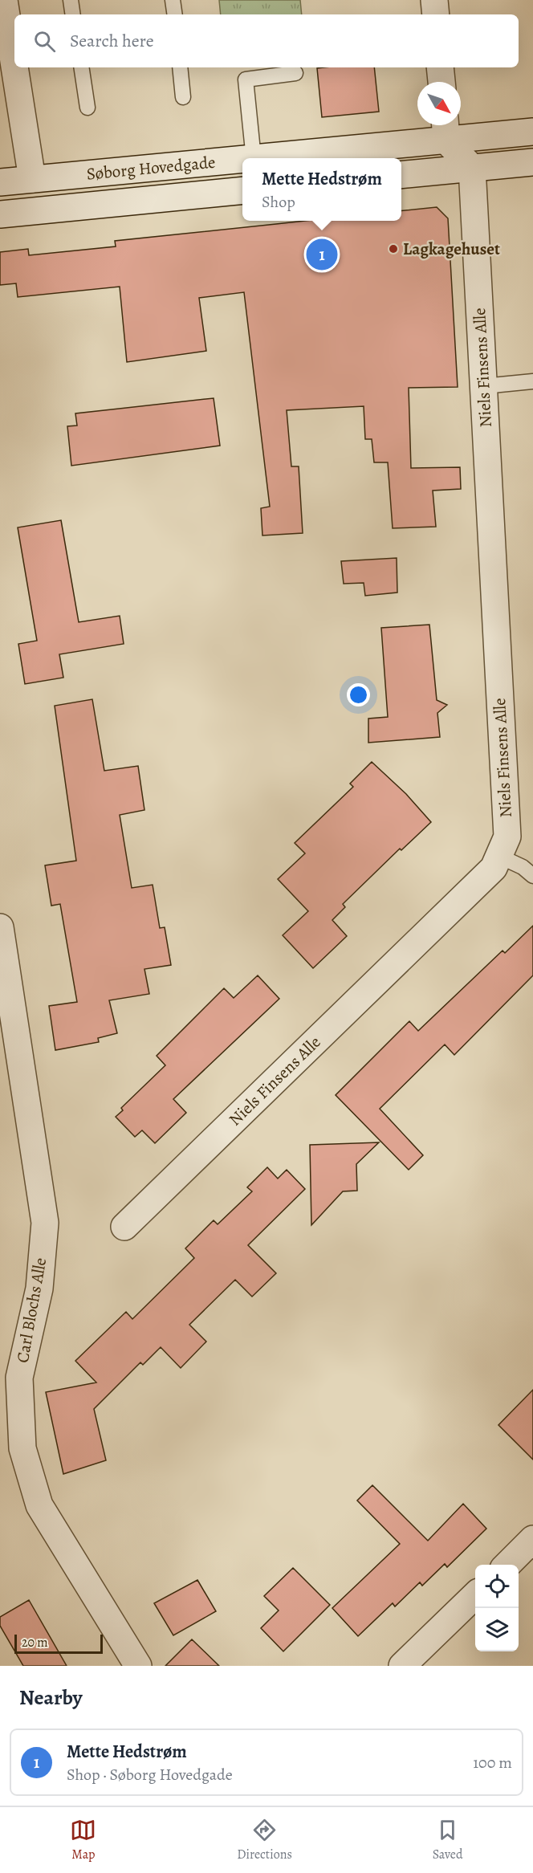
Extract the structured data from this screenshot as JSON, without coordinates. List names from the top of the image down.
{
  "streets": {
    "street": ["Søborg Hovedgade", "Niels Finsens Alle", "Carl Blochs Alle"]
  },
  "places": ["Lagkagehuset"],
  "scale_bar": "20 m",
  "north": "bottom right",
  "page": {
    "search": "Search here",
    "popup": ["Mette Hedstrøm", "Shop"],
    "pins": "1",
    "scale": "20 m",
    "heading": "Nearby",
    "list": [
      {
        "mark": "1",
        "name": "Mette Hedstrøm",
        "note": "Shop · Søborg Hovedgade",
        "value": "100 m"
      }
    ],
    "nav": ["Map", "Directions", "Saved"]
  }
}
